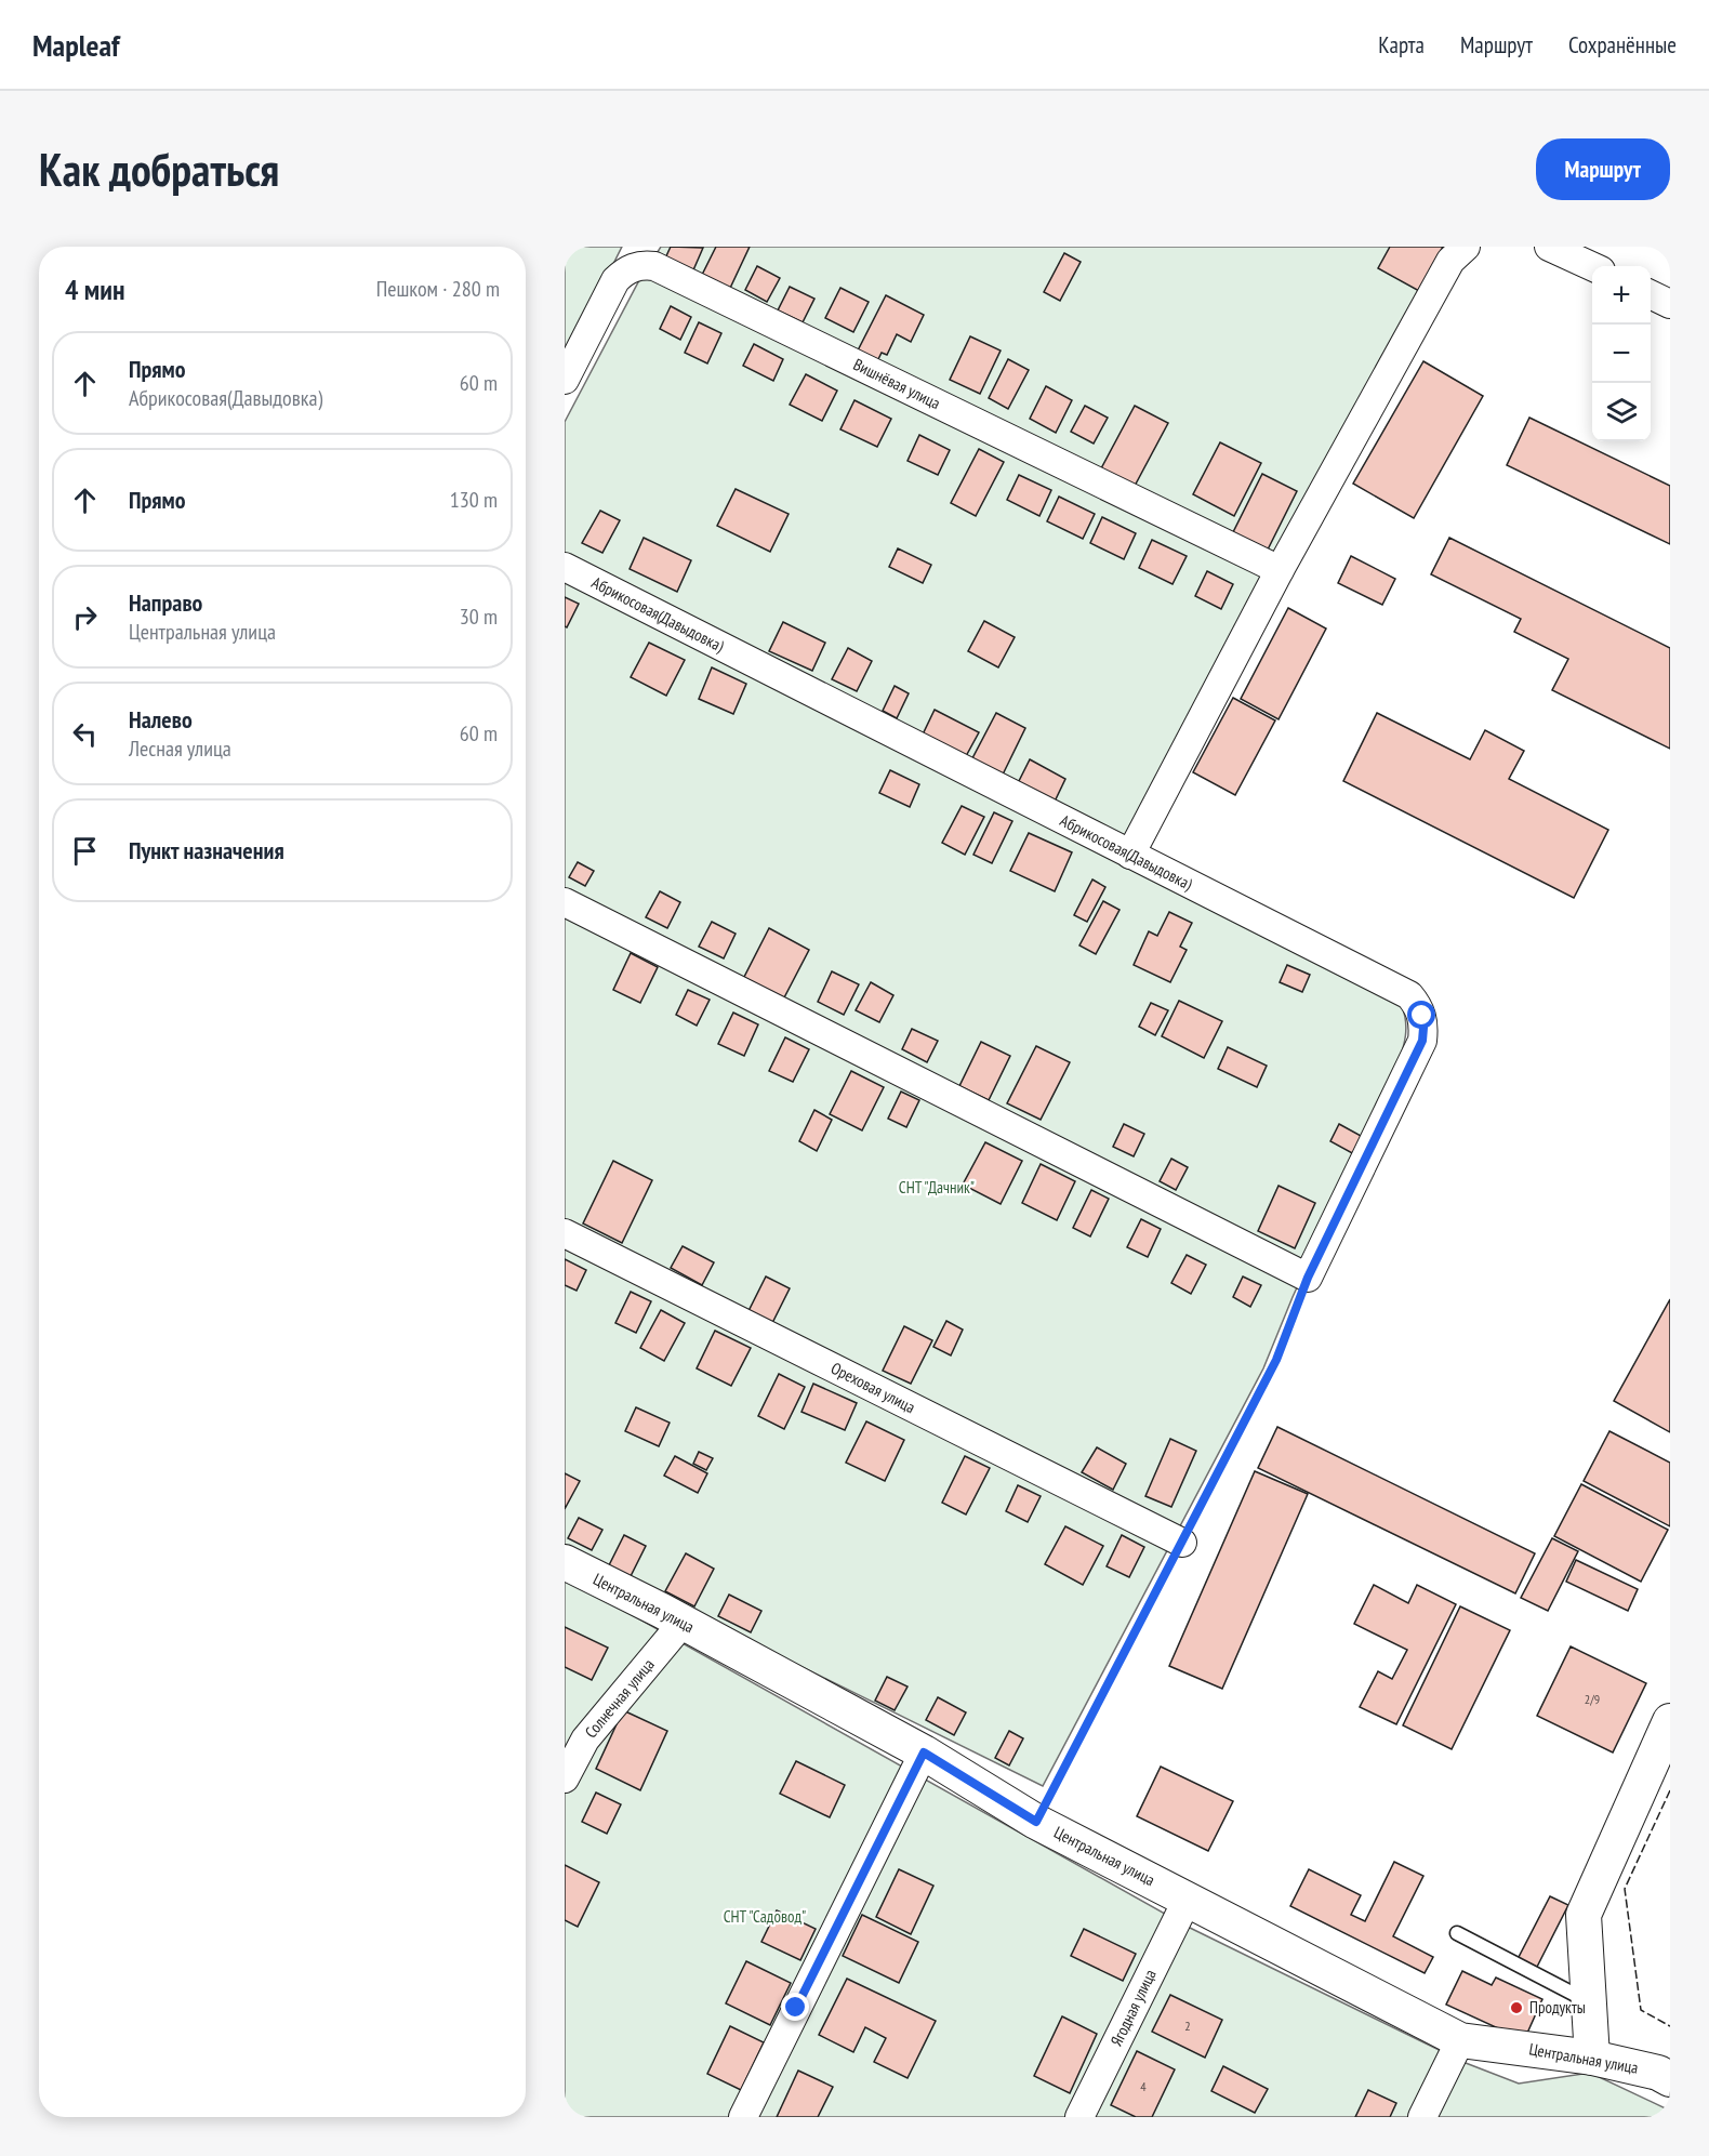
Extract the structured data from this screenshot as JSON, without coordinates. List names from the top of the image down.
{
  "streets": {
    "street": [
      "Вишнёвая улица",
      "Абрикосовая(Давыдовка)",
      "Ореховая улица",
      "Центральная улица",
      "Солнечная улица",
      "Ягодная улица"
    ]
  },
  "crossings": [
    ["Центральная улица", "Солнечная улица"],
    ["Центральная улица", "Ягодная улица"]
  ],
  "parks": ["СНТ \"Дачник\"", "СНТ \"Садовод\""],
  "places": ["Продукты"],
  "house_numbers": ["2/9", "2", "4"],
  "page": {
    "header": "Mapleaf",
    "nav": ["Карта", "Маршрут", "Сохранённые"],
    "buttons": "Маршрут",
    "title": "Как добраться",
    "heading": ["4 мин", "Пешком · 280 m"],
    "map_buttons": ["+", "−"],
    "list": [
      ["Прямо", "Абрикосовая(Давыдовка)", "60 m"],
      ["Прямо", "130 m"],
      ["Направо", "Центральная улица", "30 m"],
      ["Налево", "Лесная улица", "60 m"],
      "Пункт назначения"
    ]
  }
}
